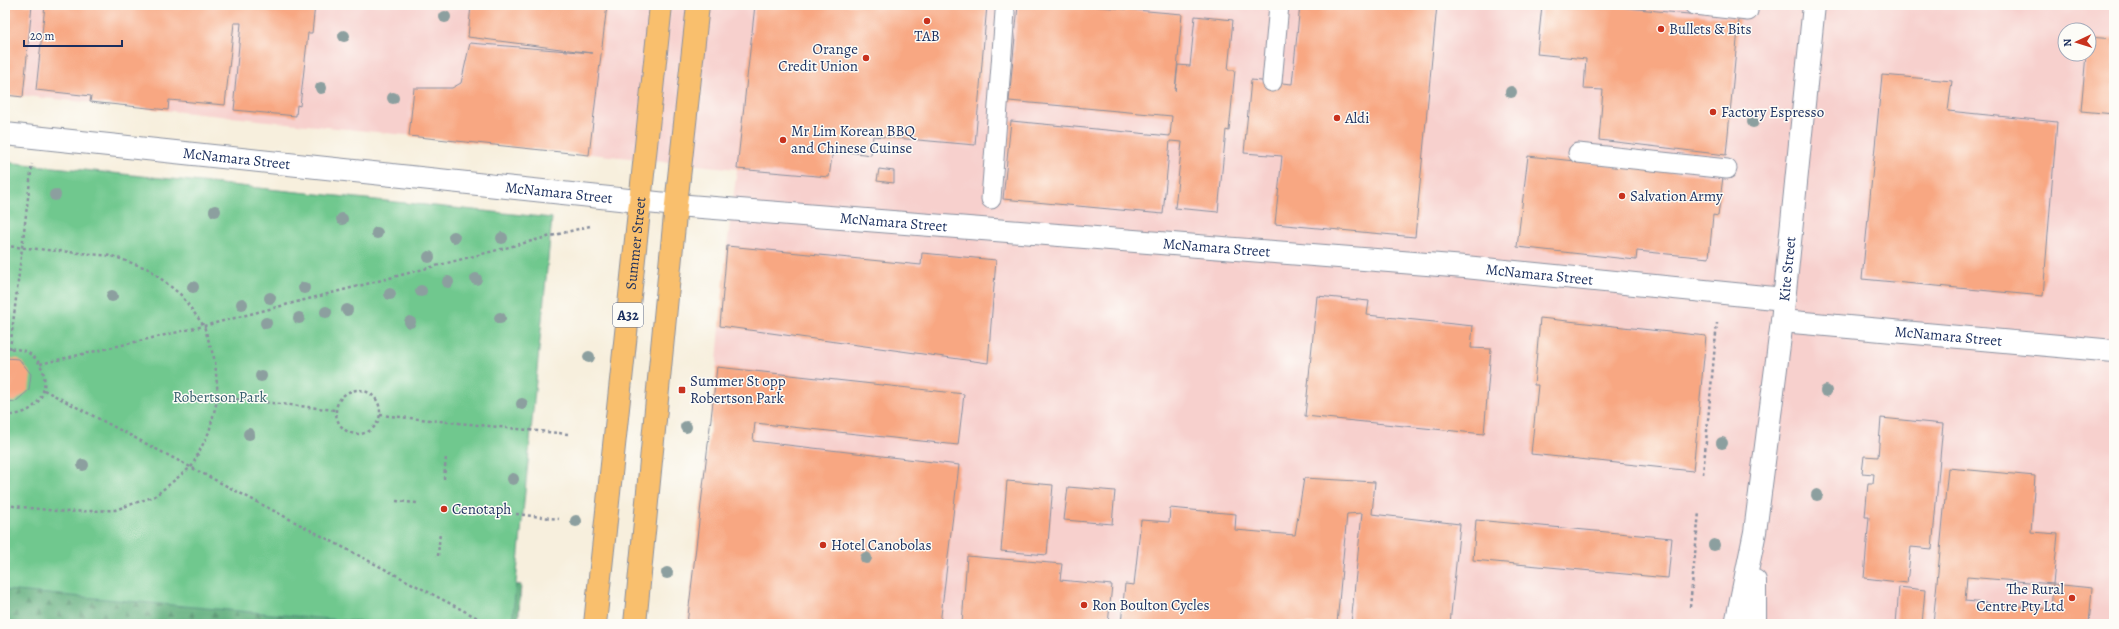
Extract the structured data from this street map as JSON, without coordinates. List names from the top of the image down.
{
  "streets": {
    "highway": ["Summer Street", "A32"],
    "street": ["McNamara Street", "Kite Street"]
  },
  "crossings": [
    ["McNamara Street", "Summer Street"],
    ["McNamara Street", "Kite Street"],
    ["McNamara Street", "A32"]
  ],
  "parks": ["Robertson Park"],
  "places": {
    "other": [
      "TAB",
      "Bullets & Bits",
      "Orange Credit Union",
      "Factory Espresso",
      "Aldi",
      "Mr Lim Korean BBQ and Chinese Cuinse",
      "Salvation Army",
      "Cenotaph",
      "Hotel Canobolas",
      "The Rural Centre Pty Ltd",
      "Ron Boulton Cycles"
    ],
    "transit": ["Summer St opp Robertson Park"]
  },
  "scale_bar": "20 m",
  "north": "left"
}
